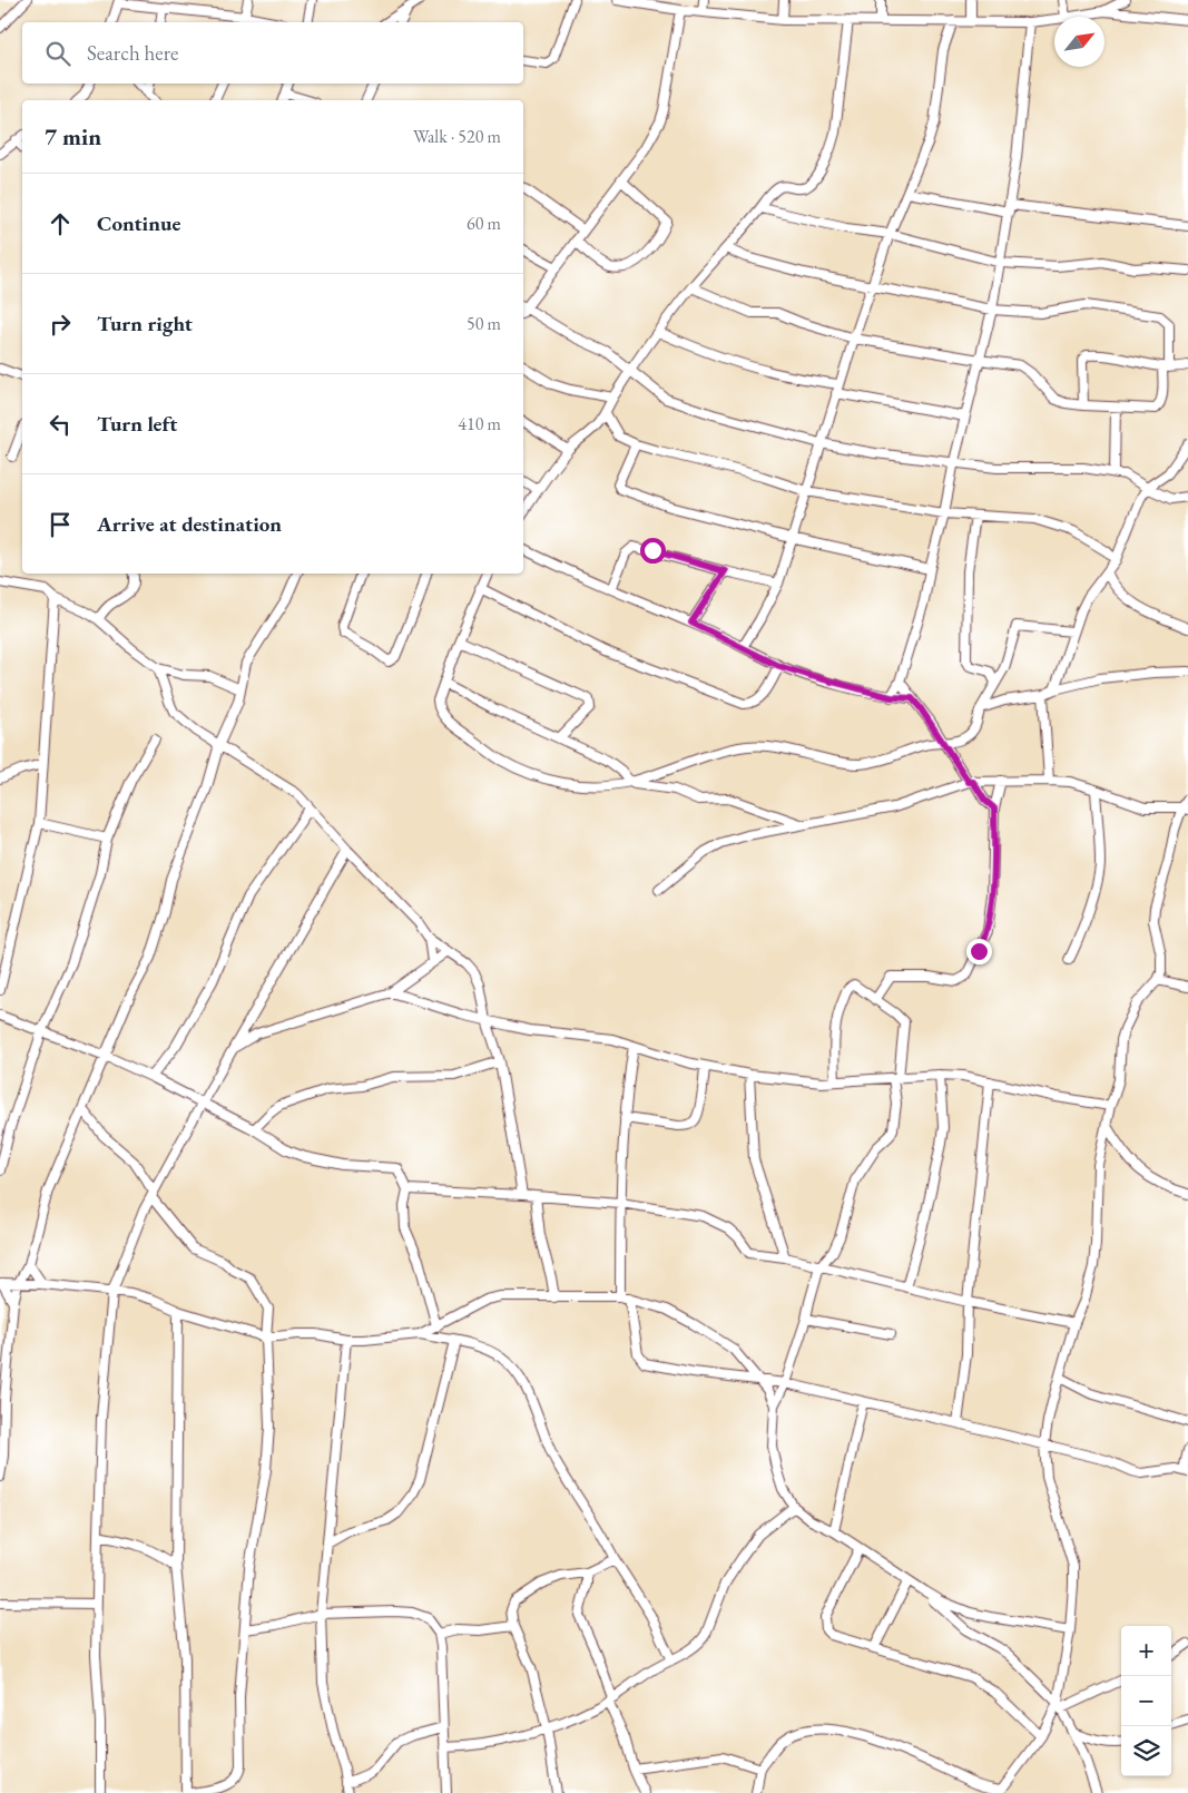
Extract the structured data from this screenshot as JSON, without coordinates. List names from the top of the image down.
{
  "north": "top right",
  "page": {
    "search": "Search here",
    "heading": ["7 min", "Walk · 520 m"],
    "list": [
      ["Continue", "60 m"],
      ["Turn right", "50 m"],
      ["Turn left", "410 m"],
      "Arrive at destination"
    ],
    "map_buttons": ["+", "−"]
  }
}
